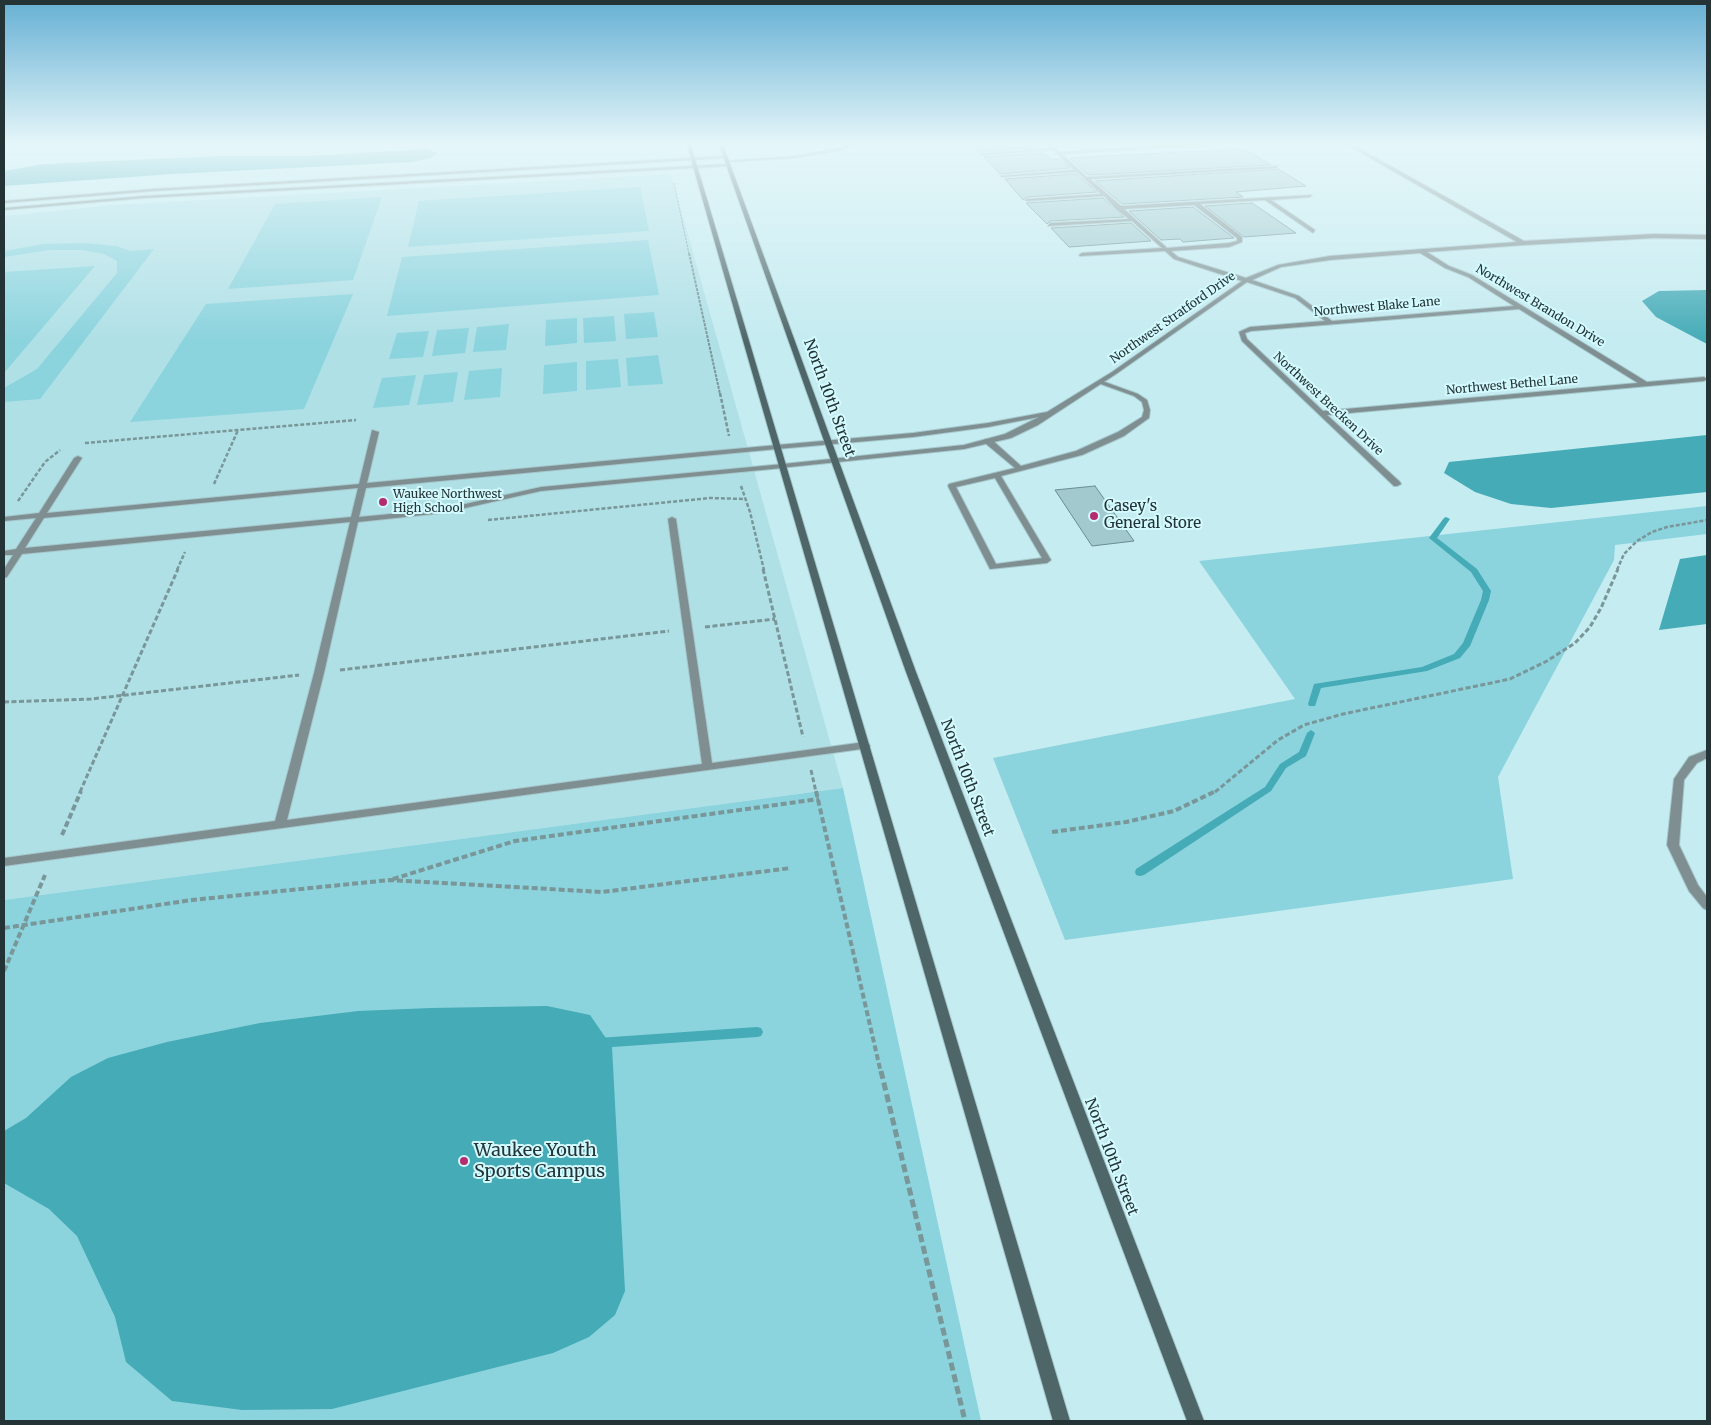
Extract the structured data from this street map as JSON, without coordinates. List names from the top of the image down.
{
  "streets": {
    "main road": ["North 10th Street"],
    "street": [
      "Northwest Brandon Drive",
      "Northwest Blake Lane",
      "Northwest Stratford Drive",
      "Northwest Bethel Lane",
      "Northwest Brecken Drive"
    ]
  },
  "crossings": [
    ["Northwest Brandon Drive", "Northwest Blake Lane"],
    ["Northwest Brandon Drive", "Northwest Stratford Drive"],
    ["Northwest Brandon Drive", "Northwest Bethel Lane"],
    ["Northwest Blake Lane", "Northwest Brecken Drive"],
    ["Northwest Stratford Drive", "North 10th Street"],
    ["Northwest Bethel Lane", "Northwest Brecken Drive"]
  ],
  "places": ["Waukee Northwest High School", "Casey's General Store", "Waukee Youth Sports Campus"]
}
